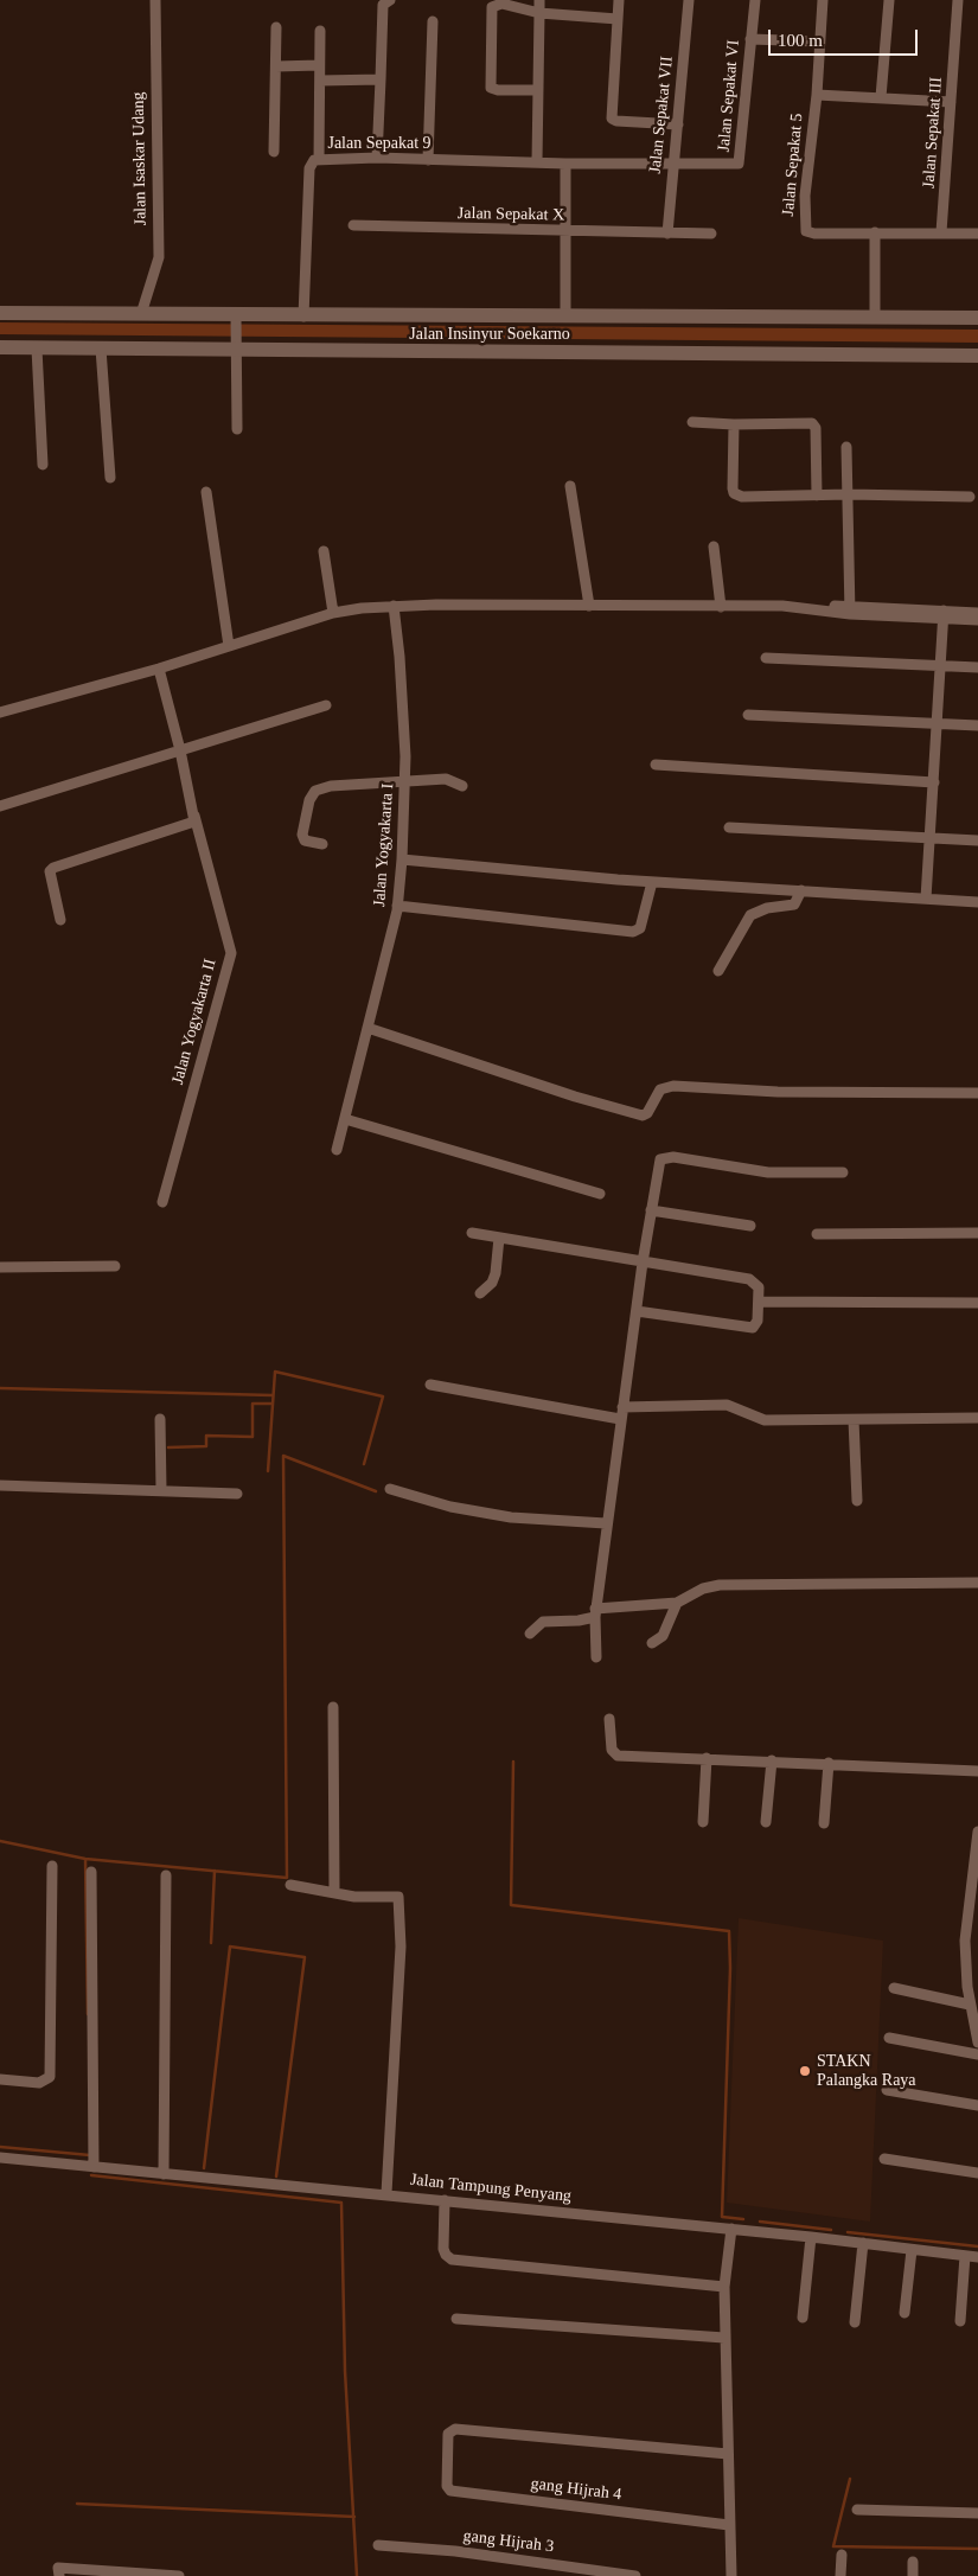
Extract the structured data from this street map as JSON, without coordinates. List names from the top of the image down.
{
  "streets": {
    "street": [
      "Jalan Sepakat VI",
      "Jalan Sepakat VII",
      "Jalan Sepakat III",
      "Jalan Sepakat 9",
      "Jalan Isaskar Udang",
      "Jalan Sepakat 5",
      "Jalan Sepakat X",
      "Jalan Insinyur Soekarno",
      "Jalan Yogyakarta I",
      "Jalan Yogyakarta II",
      "Jalan Tampung Penyang",
      "gang Hijrah 4",
      "gang Hijrah 3"
    ]
  },
  "crossings": [
    ["Jalan Sepakat VI", "Jalan Sepakat VII"],
    ["Jalan Sepakat VI", "Jalan Sepakat 9"],
    ["Jalan Sepakat VII", "Jalan Sepakat 9"],
    ["Jalan Sepakat VII", "Jalan Sepakat X"],
    ["Jalan Sepakat III", "Jalan Sepakat 5"],
    ["Jalan Sepakat 9", "Jalan Insinyur Soekarno"],
    ["Jalan Isaskar Udang", "Jalan Insinyur Soekarno"]
  ],
  "places": ["STAKN Palangka Raya"],
  "scale_bar": "100 m"
}
